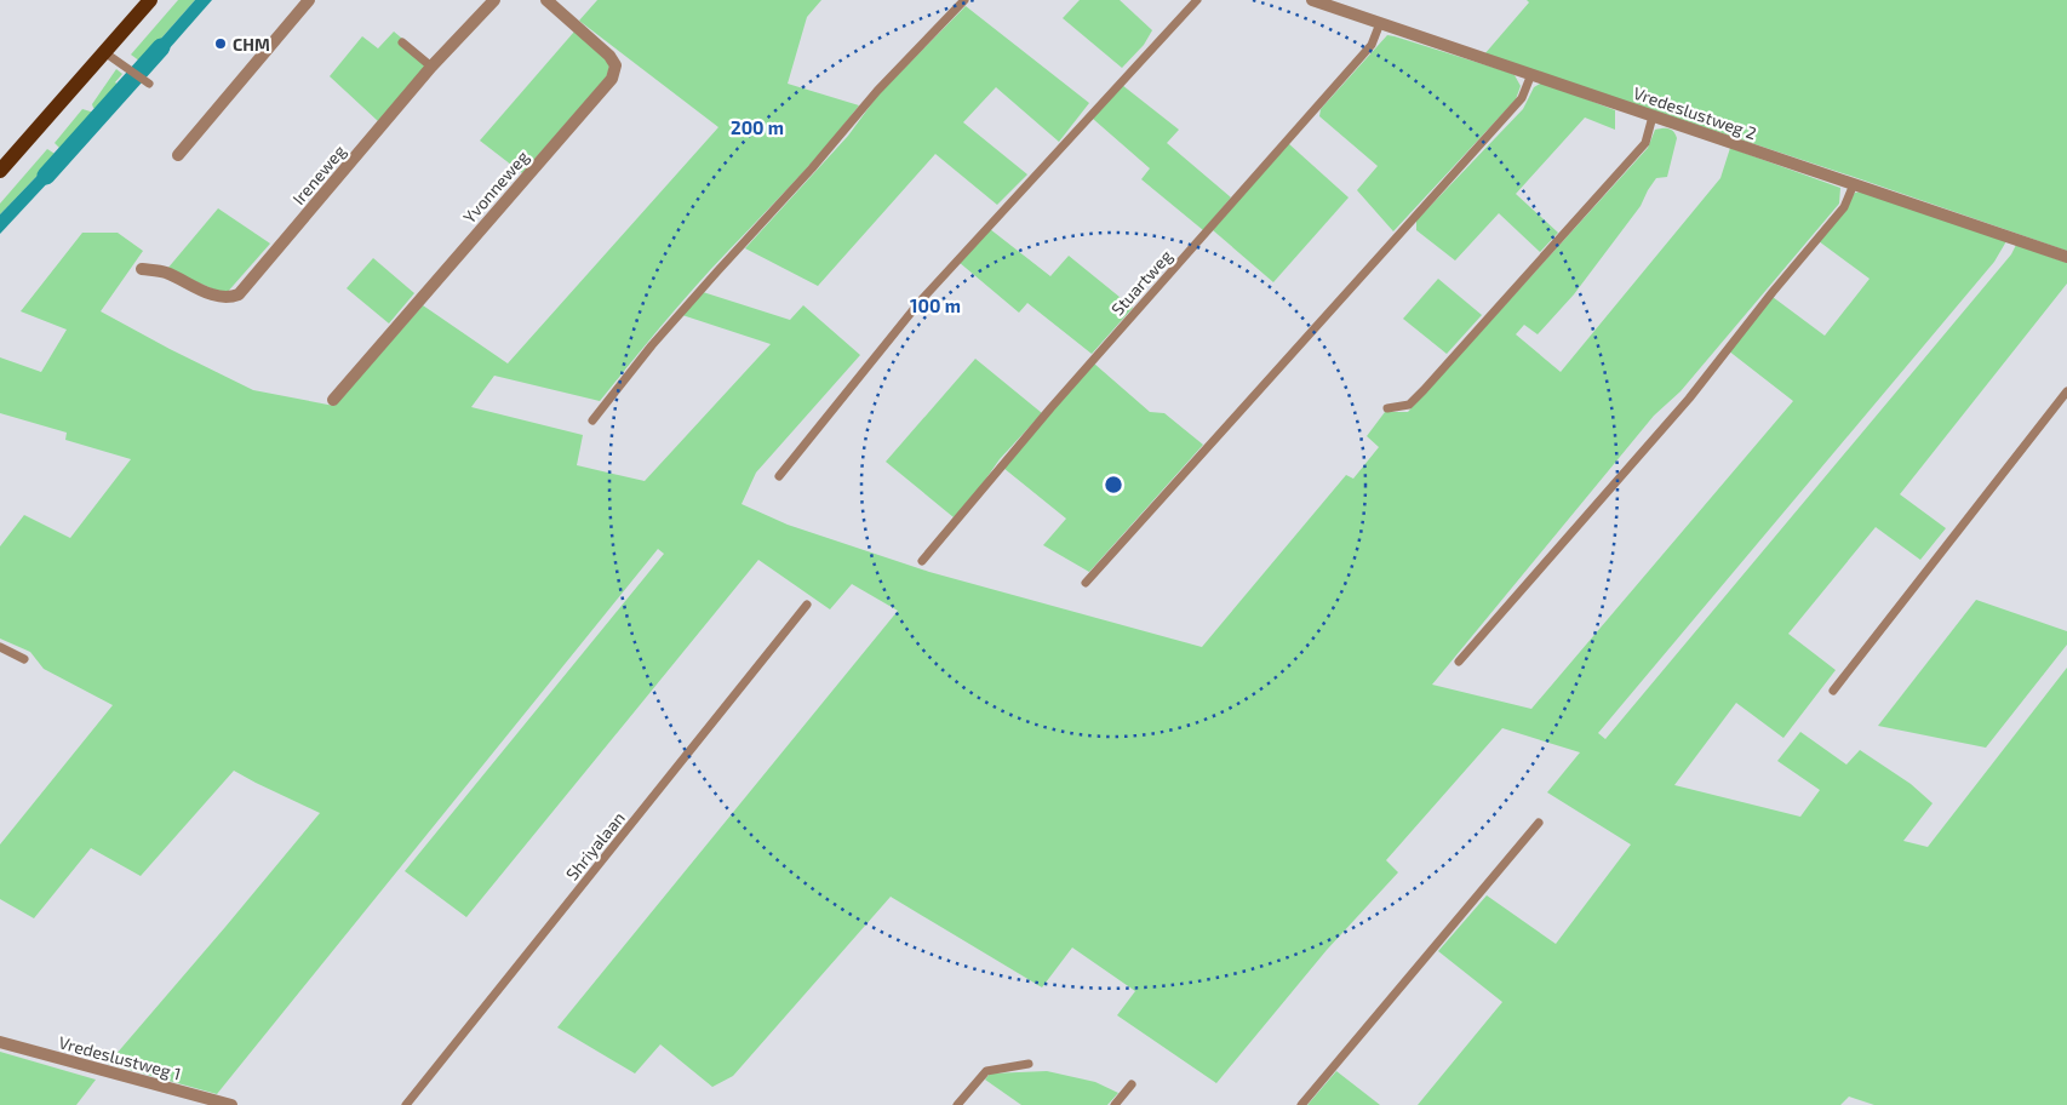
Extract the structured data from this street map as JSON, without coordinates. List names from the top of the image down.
{
  "streets": {
    "street": [
      "Vredeslustweg 2",
      "Ireneweg",
      "Yvonneweg",
      "Vredeslustweg 1"
    ],
    "lane": ["Stuartweg", "Shriyalaan"]
  },
  "crossings": [
    ["Vredeslustweg 2", "Stuartweg"]
  ],
  "places": ["CHM"],
  "rings": ["200 m", "100 m"]
}
